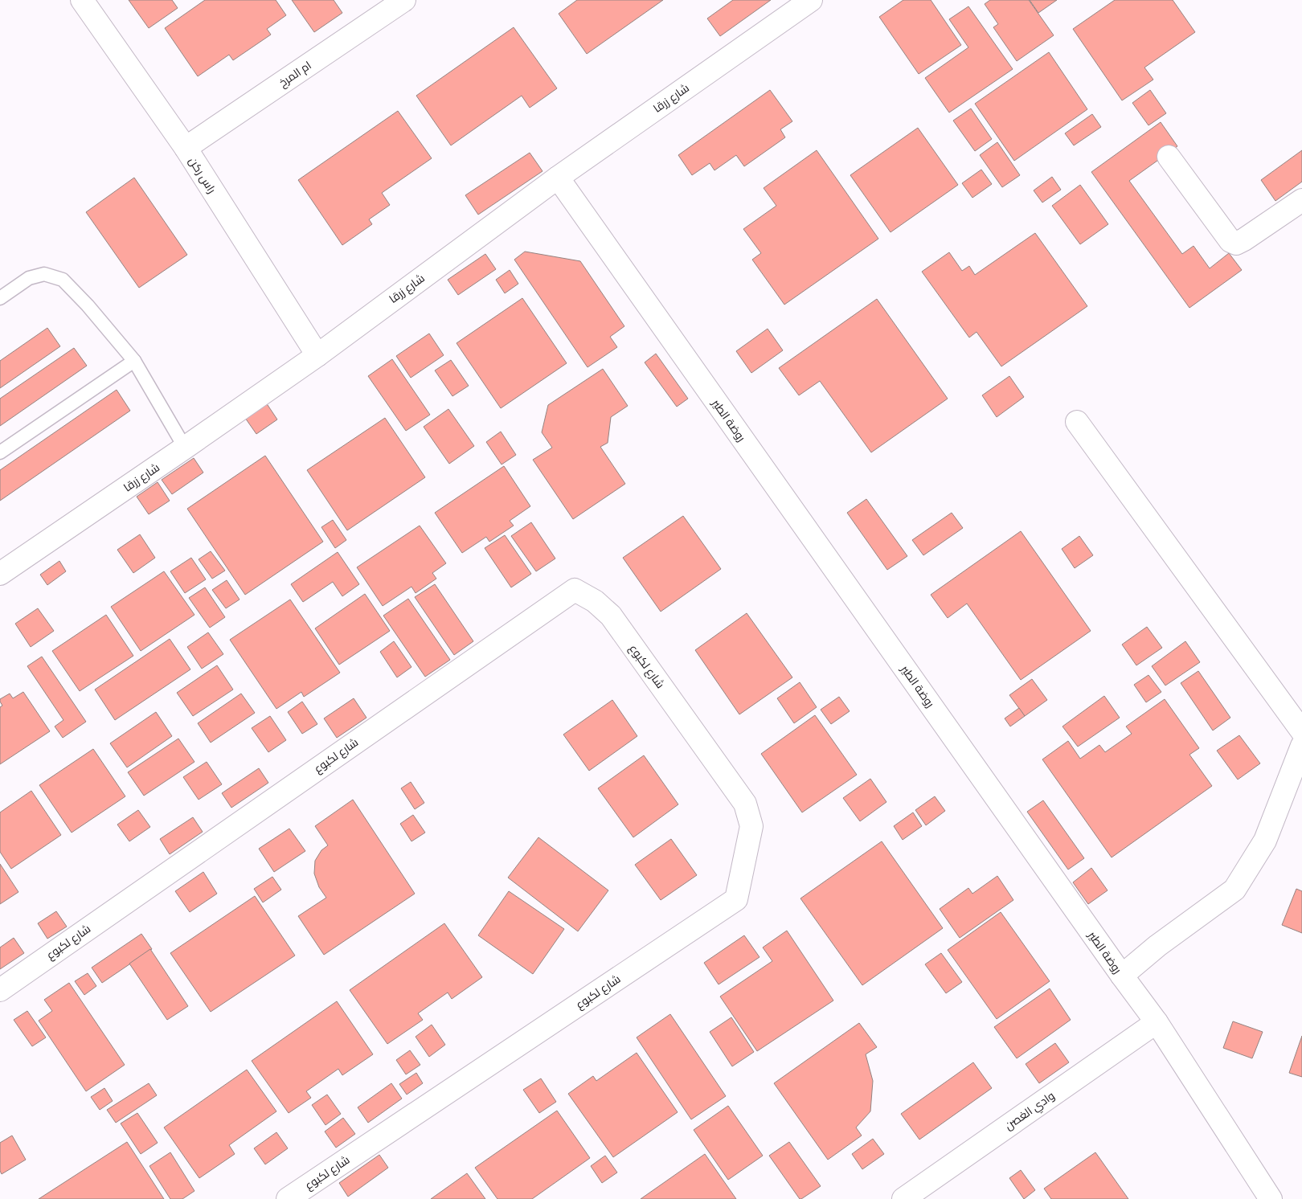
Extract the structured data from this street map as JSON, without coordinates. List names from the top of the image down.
{
  "streets": {
    "street": [
      "ام المرخ",
      "شارع زرقا",
      "راس ركن",
      "روضة الطير",
      "شارع لكبوع",
      "وادي الغصن"
    ]
  },
  "crossings": [
    ["ام المرخ", "راس ركن"],
    ["شارع زرقا", "راس ركن"],
    ["شارع زرقا", "روضة الطير"],
    ["روضة الطير", "وادي الغصن"]
  ]
}
